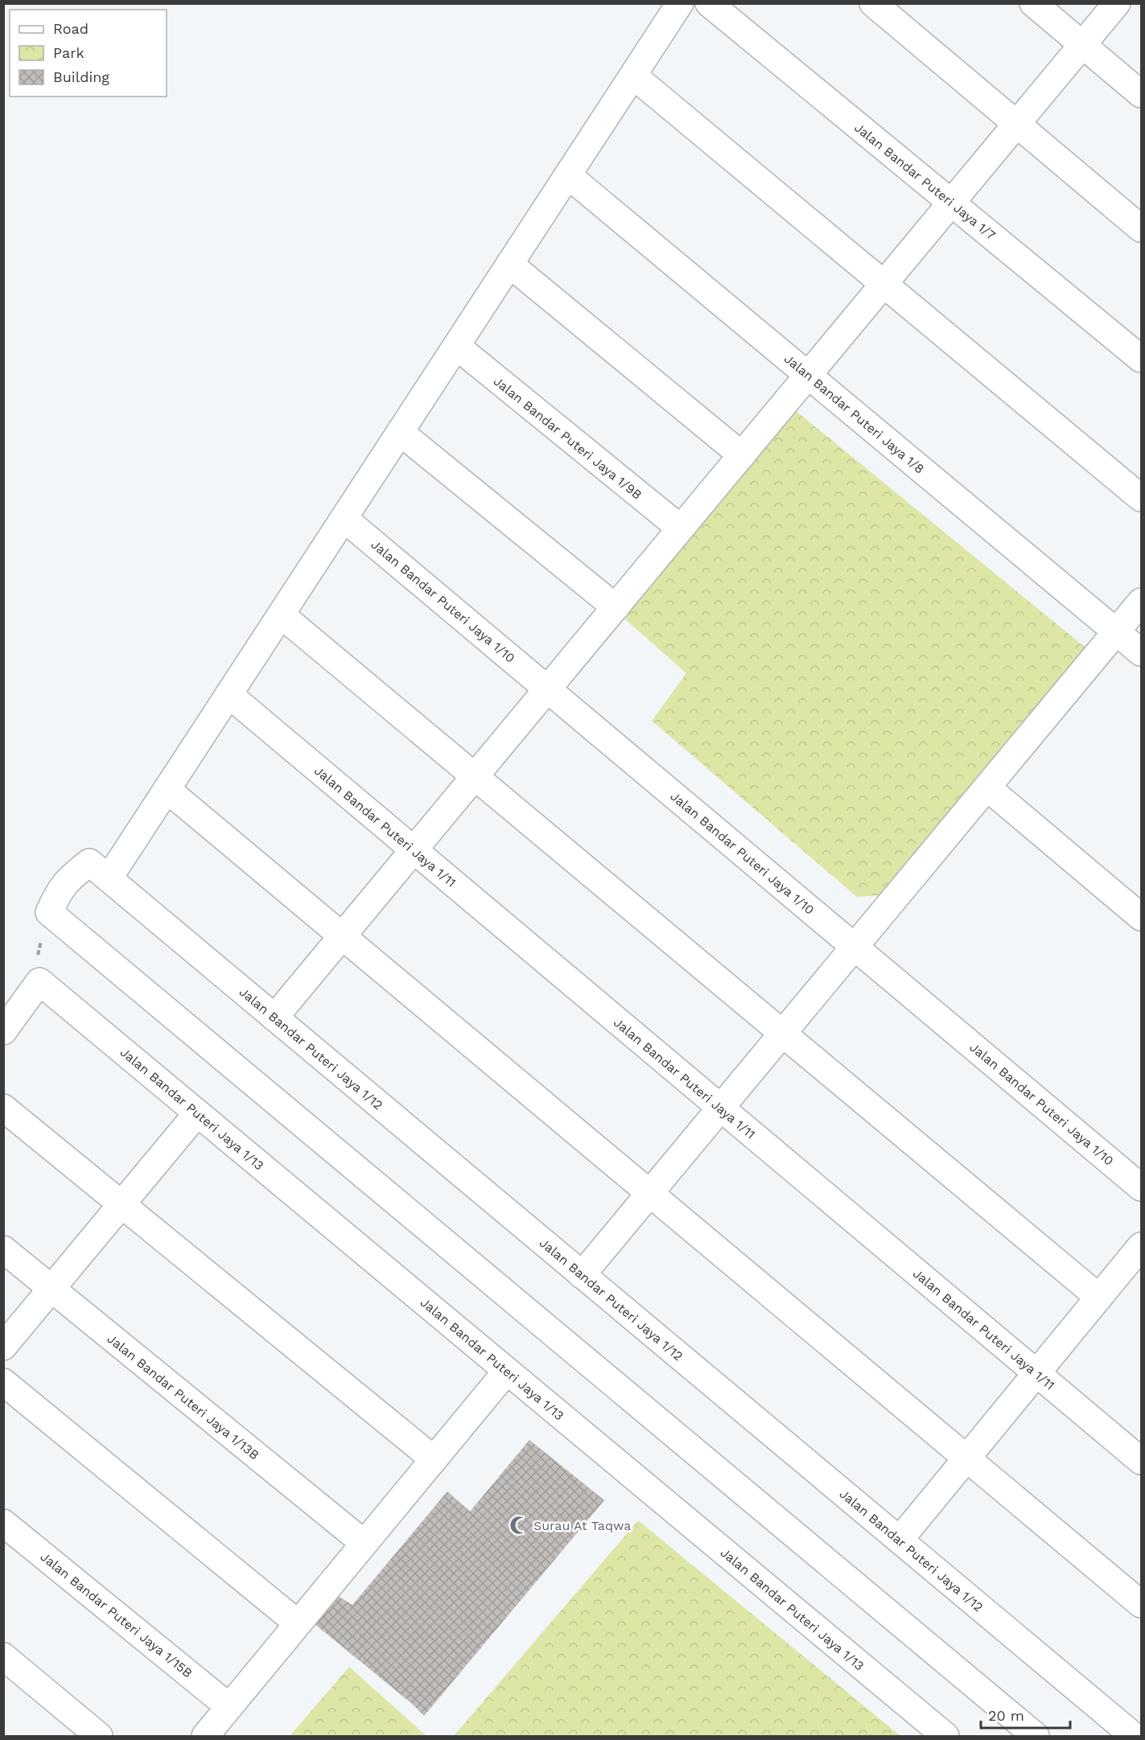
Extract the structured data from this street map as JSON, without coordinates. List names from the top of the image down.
{
  "streets": {
    "street": [
      "Jalan Bandar Puteri Jaya 1/7",
      "Jalan Bandar Puteri Jaya 1/8",
      "Jalan Bandar Puteri Jaya 1/9B",
      "Jalan Bandar Puteri Jaya 1/10",
      "Jalan Bandar Puteri Jaya 1/11",
      "Jalan Bandar Puteri Jaya 1/12",
      "Jalan Bandar Puteri Jaya 1/13",
      "Jalan Bandar Puteri Jaya 1/13B",
      "Jalan Bandar Puteri Jaya 1/15B"
    ]
  },
  "places": {
    "mosque": ["Surau At Taqwa"]
  },
  "legend": ["Road", "Park", "Building"],
  "scale_bar": "20 m"
}
